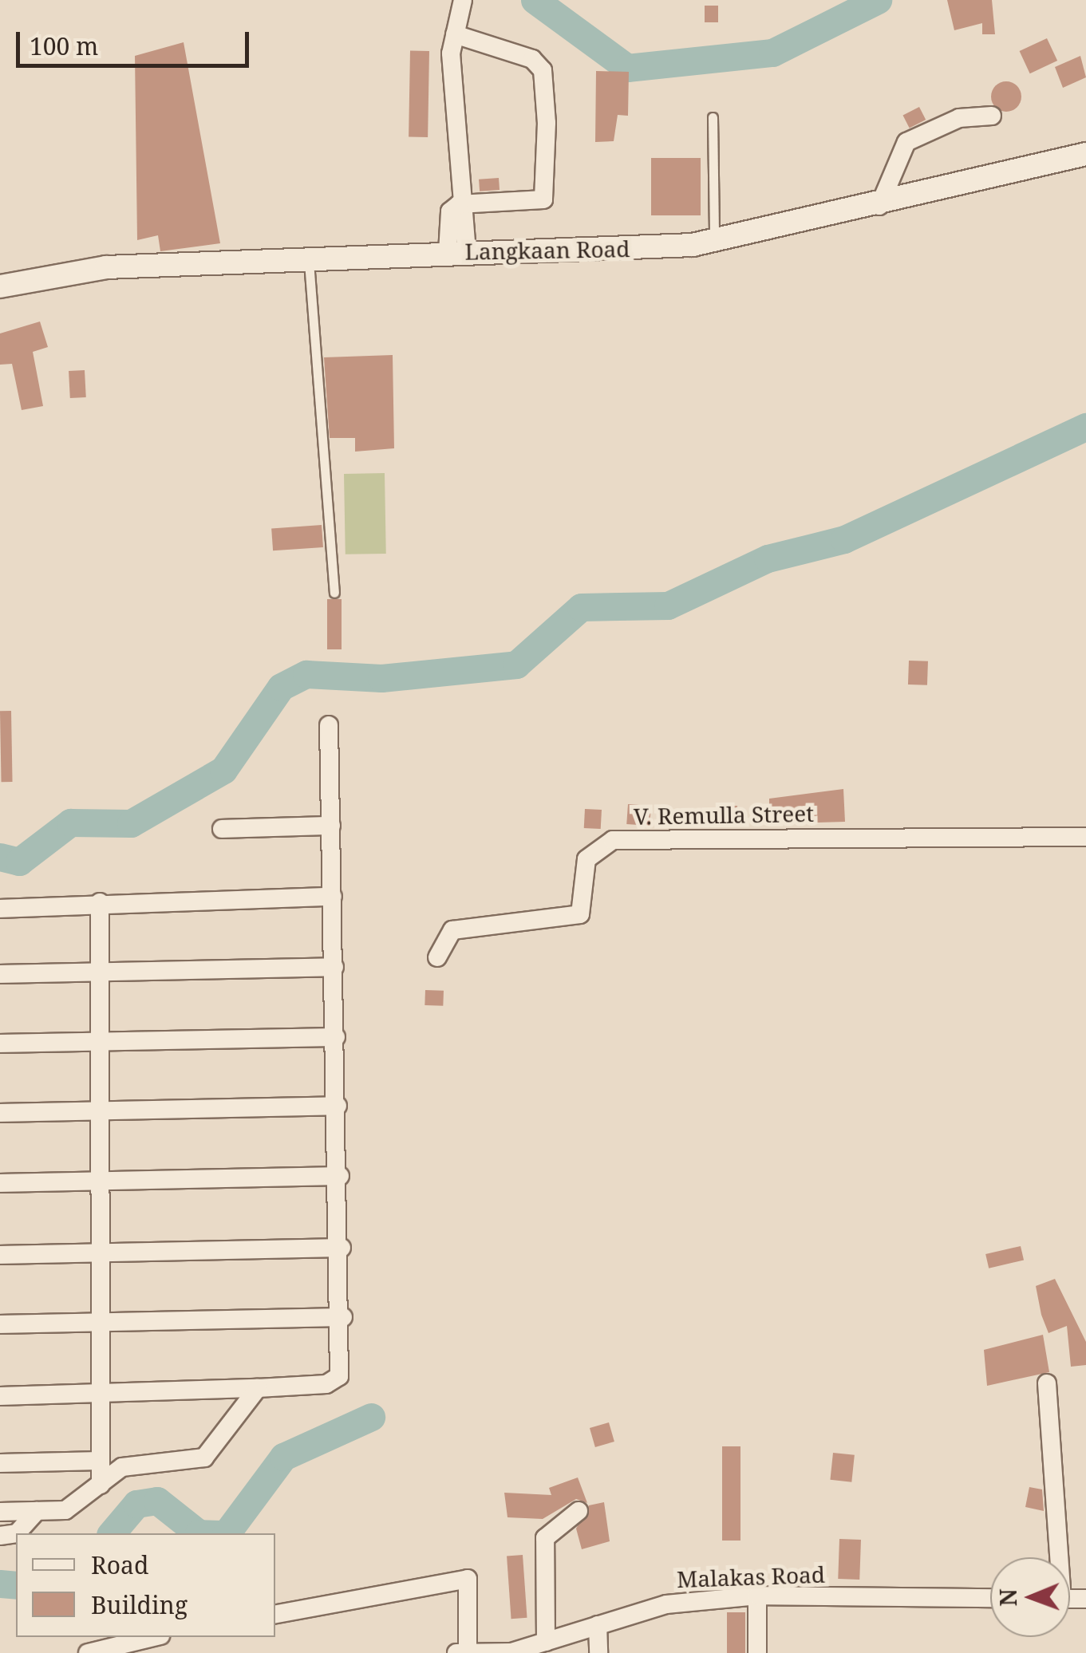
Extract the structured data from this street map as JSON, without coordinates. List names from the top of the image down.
{
  "streets": {
    "street": ["Langkaan Road", "V. Remulla Street", "Malakas Road"]
  },
  "legend": ["Road", "Building"],
  "scale_bar": "100 m",
  "north": "left"
}
